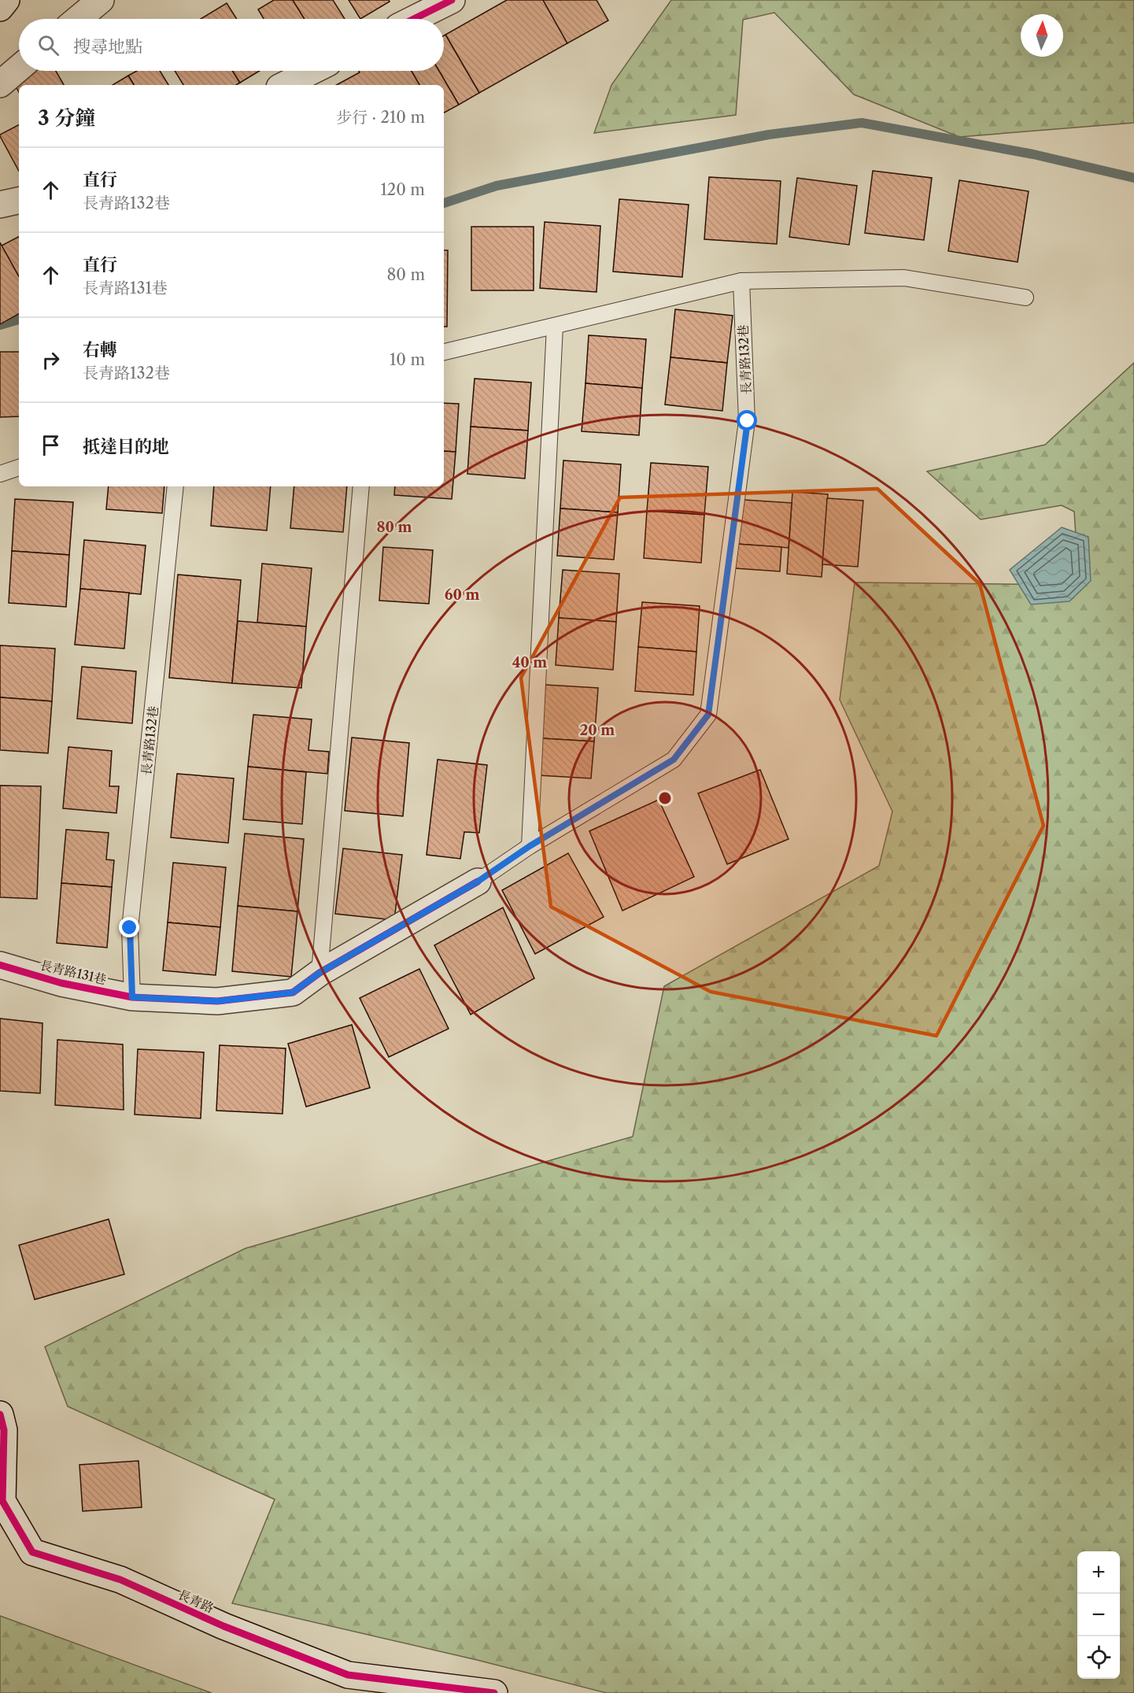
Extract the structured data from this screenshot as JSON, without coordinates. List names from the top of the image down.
{
  "streets": {
    "street": ["長青路131巷", "長青路"],
    "lane": ["長青路132巷"]
  },
  "crossings": [
    ["長青路132巷", "長青路131巷"]
  ],
  "north": "top",
  "page": {
    "search": "搜尋地點",
    "heading": ["3 分鐘", "步行 · 210 m"],
    "list": [
      ["直行", "長青路132巷", "120 m"],
      ["直行", "長青路131巷", "80 m"],
      ["右轉", "長青路132巷", "10 m"],
      "抵達目的地"
    ],
    "map_buttons": ["+", "−"]
  },
  "rings": [
    "80 m",
    "60 m",
    "40 m",
    "20 m"
  ]
}
